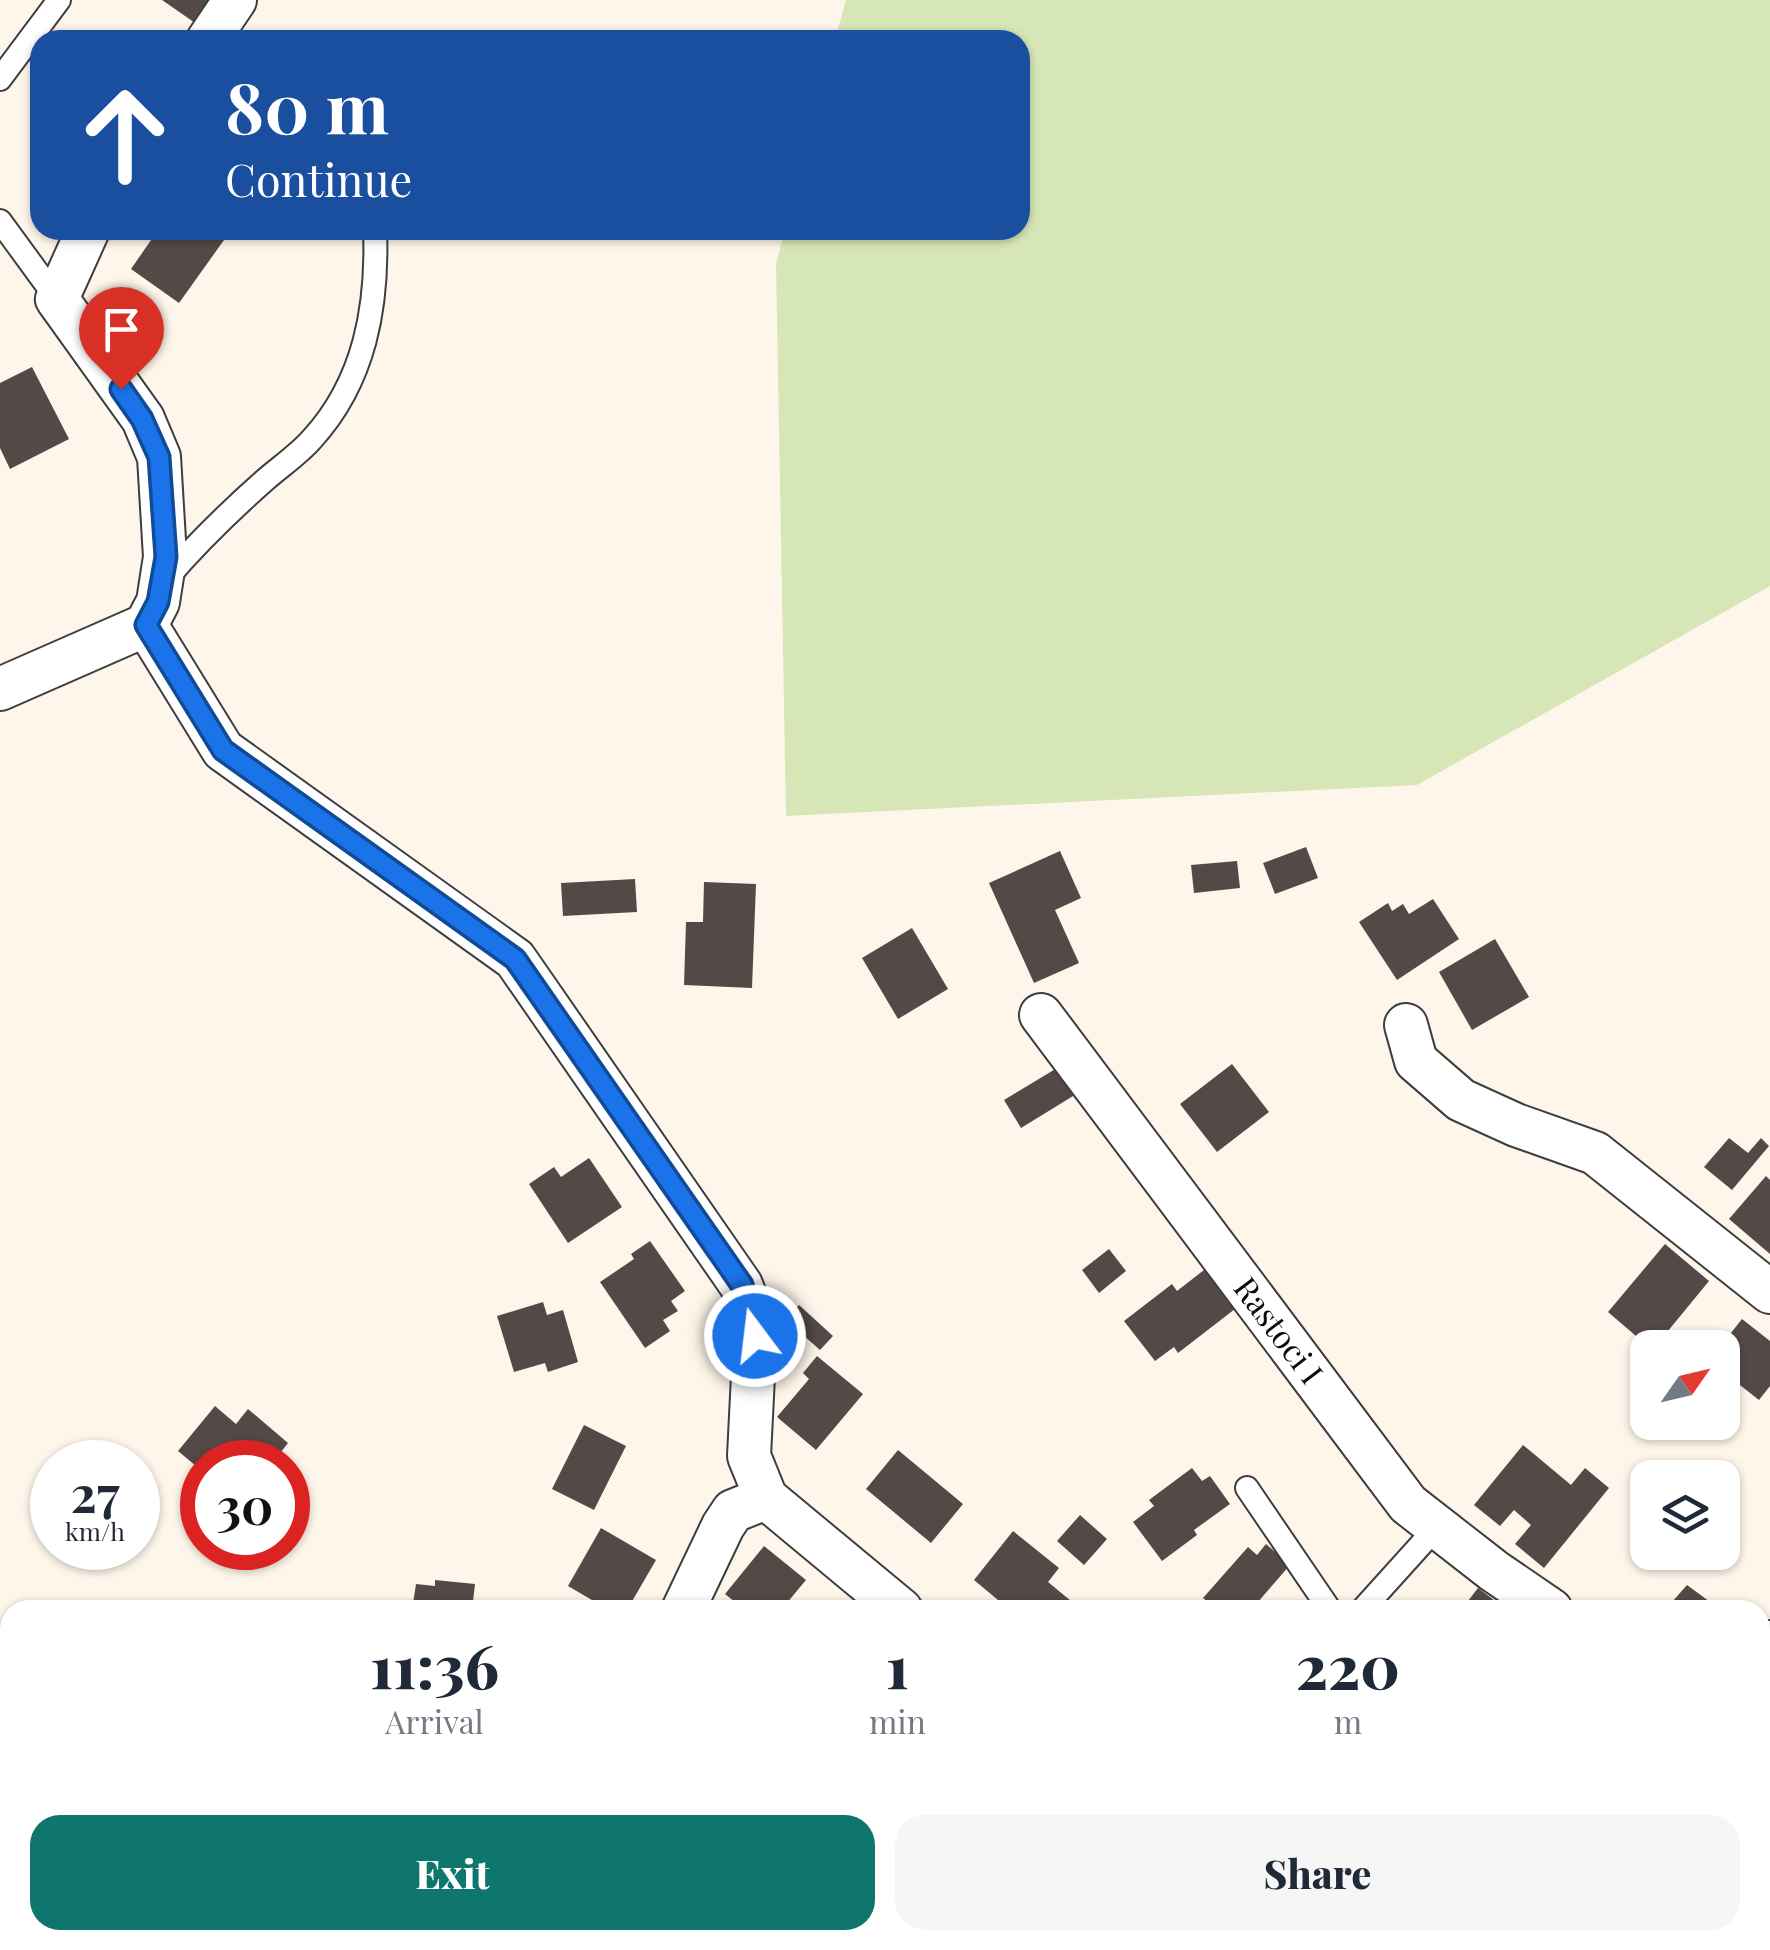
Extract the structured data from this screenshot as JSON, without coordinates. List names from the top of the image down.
{
  "streets": {
    "street": ["Rastoci I"]
  },
  "north": "top right",
  "page": {
    "turn": ["80 m", "Continue"],
    "speed": "27 km/h",
    "limit": "30",
    "eta": [
      "11:36",
      "Arrival",
      "1",
      "min",
      "220",
      "m"
    ],
    "buttons": ["Exit", "Share"]
  }
}
